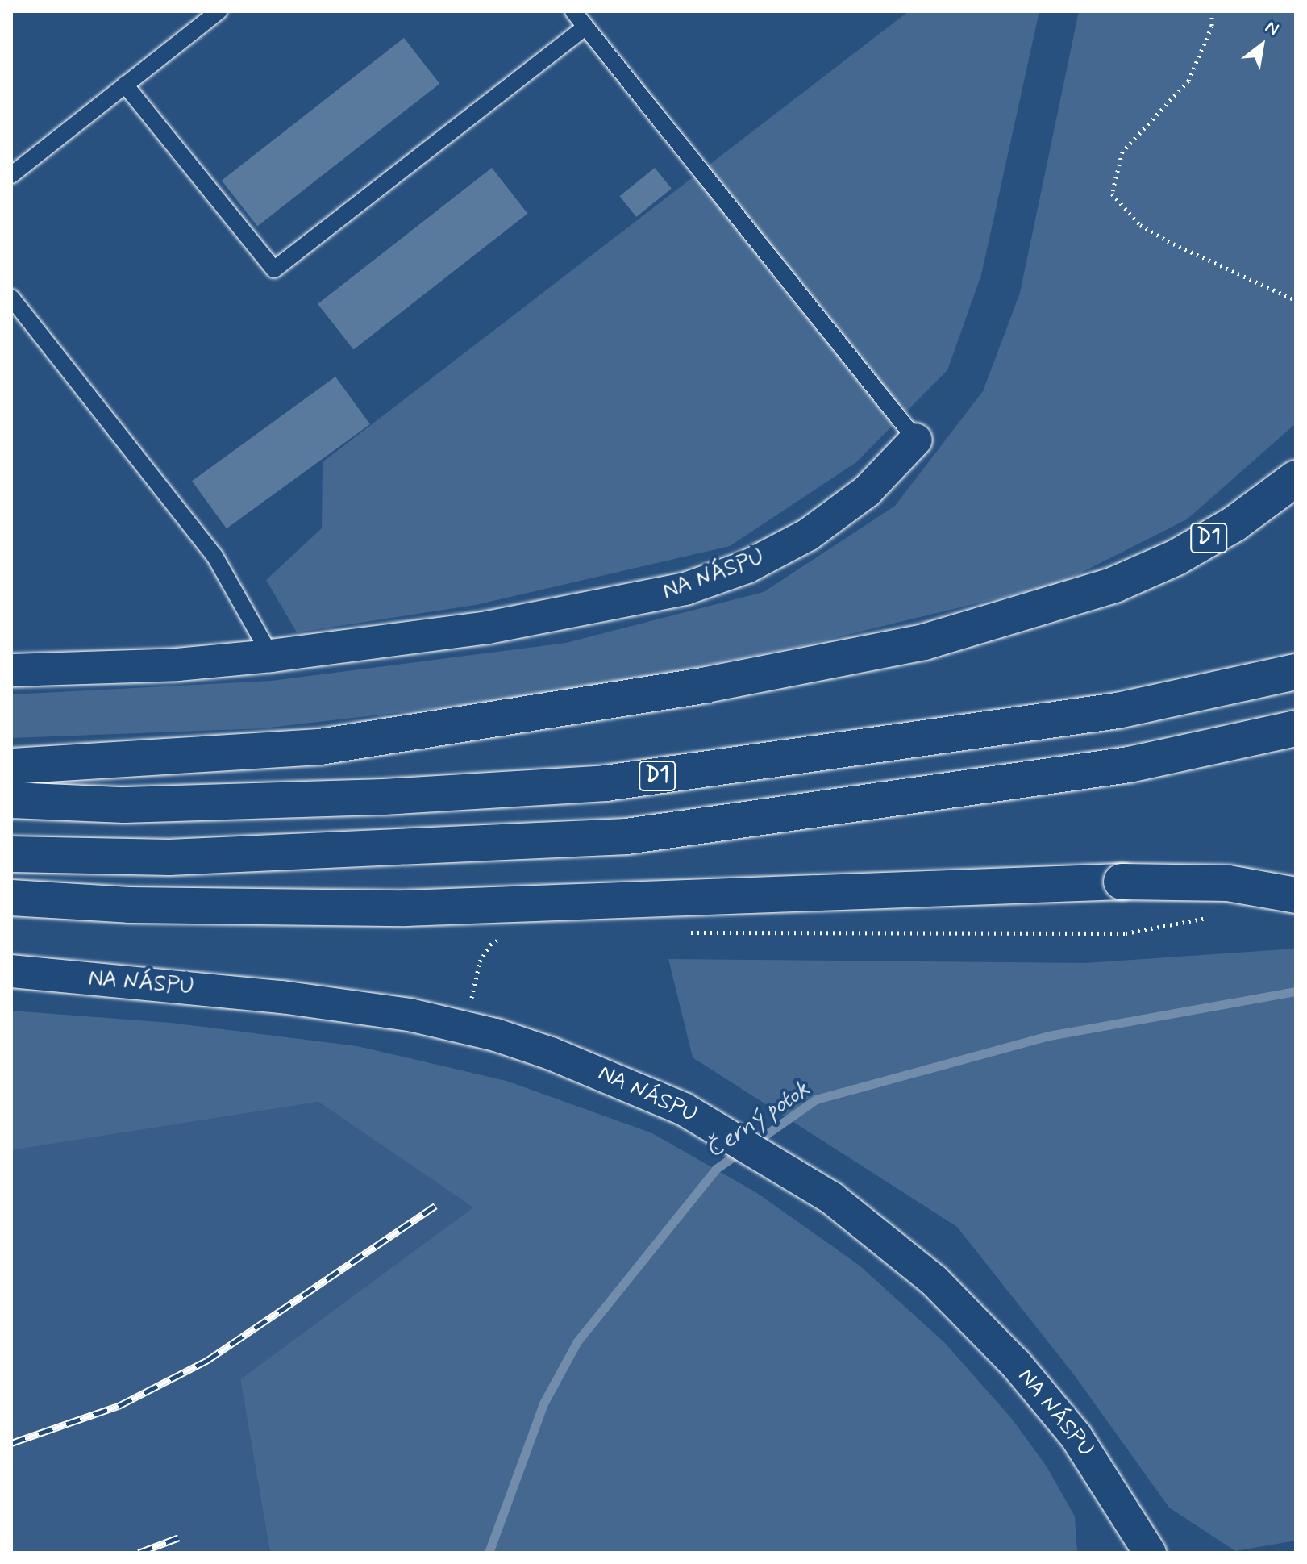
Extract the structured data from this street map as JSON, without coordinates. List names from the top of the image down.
{
  "streets": {
    "highway": ["D1"],
    "street": ["NA NÁSPU"]
  },
  "water": ["Černý potok"],
  "north": "top right"
}
